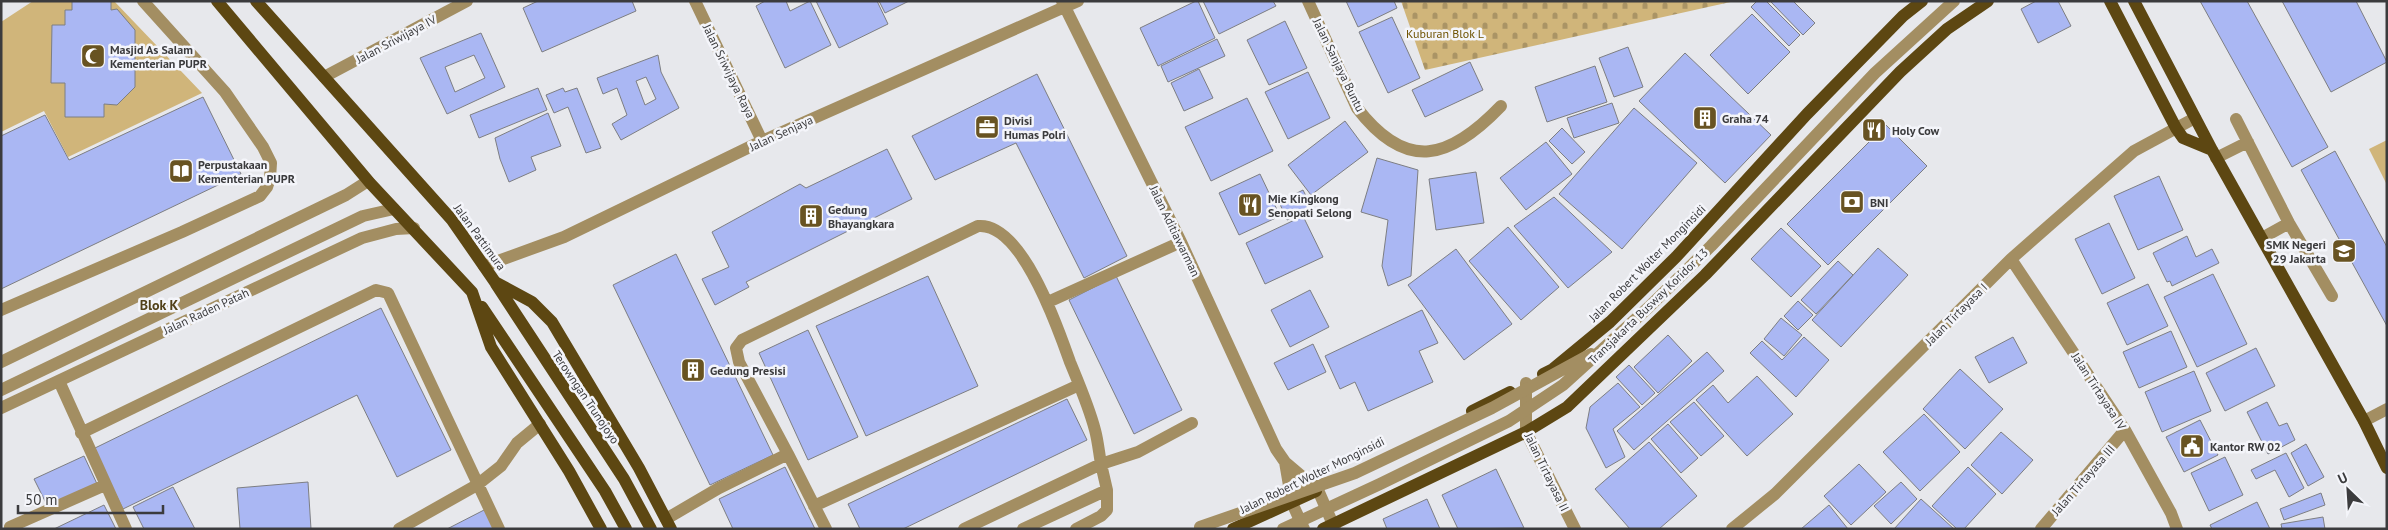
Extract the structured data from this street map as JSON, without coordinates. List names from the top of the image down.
{
  "streets": {
    "main road": ["Jalan Pattimura", "Jalan Robert Wolter Monginsidi", "Terowngan Trunojoyo"],
    "street": [
      "Jalan Sriwijaya IV",
      "Jalan Sanjaya Buntu",
      "Jalan Sriwijaya Raya",
      "Jalan Senjaya",
      "Jalan Aditiawarman",
      "Transjakarta Busway Koridor 13",
      "Jalan Raden Patah",
      "Jalan Tirtayasa I",
      "Jalan Tirtayasa IV",
      "Jalan Tirtayasa II",
      "Jalan Tirtayasa III"
    ]
  },
  "crossings": [
    ["Jalan Sriwijaya IV", "Jalan Pattimura"],
    ["Jalan Sriwijaya Raya", "Jalan Senjaya"],
    ["Jalan Senjaya", "Jalan Aditiawarman"],
    ["Jalan Senjaya", "Jalan Pattimura"],
    ["Jalan Aditiawarman", "Jalan Robert Wolter Monginsidi"],
    ["Jalan Pattimura", "Terowngan Trunojoyo"],
    ["Jalan Robert Wolter Monginsidi", "Jalan Tirtayasa II"],
    ["Jalan Tirtayasa I", "Jalan Tirtayasa IV"],
    ["Jalan Tirtayasa IV", "Jalan Tirtayasa III"]
  ],
  "districts": ["Blok K"],
  "parks": ["Kuburan Blok L"],
  "places": {
    "mosque": ["Masjid As Salam Kementerian PUPR"],
    "building": ["Graha 74", "Gedung Bhayangkara", "Gedung Presisi"],
    "office": ["Divisi Humas Polri"],
    "restaurant": ["Holy Cow", "Mie Kingkong Senopati Selong"],
    "library": ["Perpustakaan Kementerian PUPR"],
    "bank": ["BNI"],
    "school or university": ["SMK Negeri 29 Jakarta"],
    "public building": ["Kantor RW 02"]
  },
  "scale_bar": "50 m",
  "north": "top left"
}
